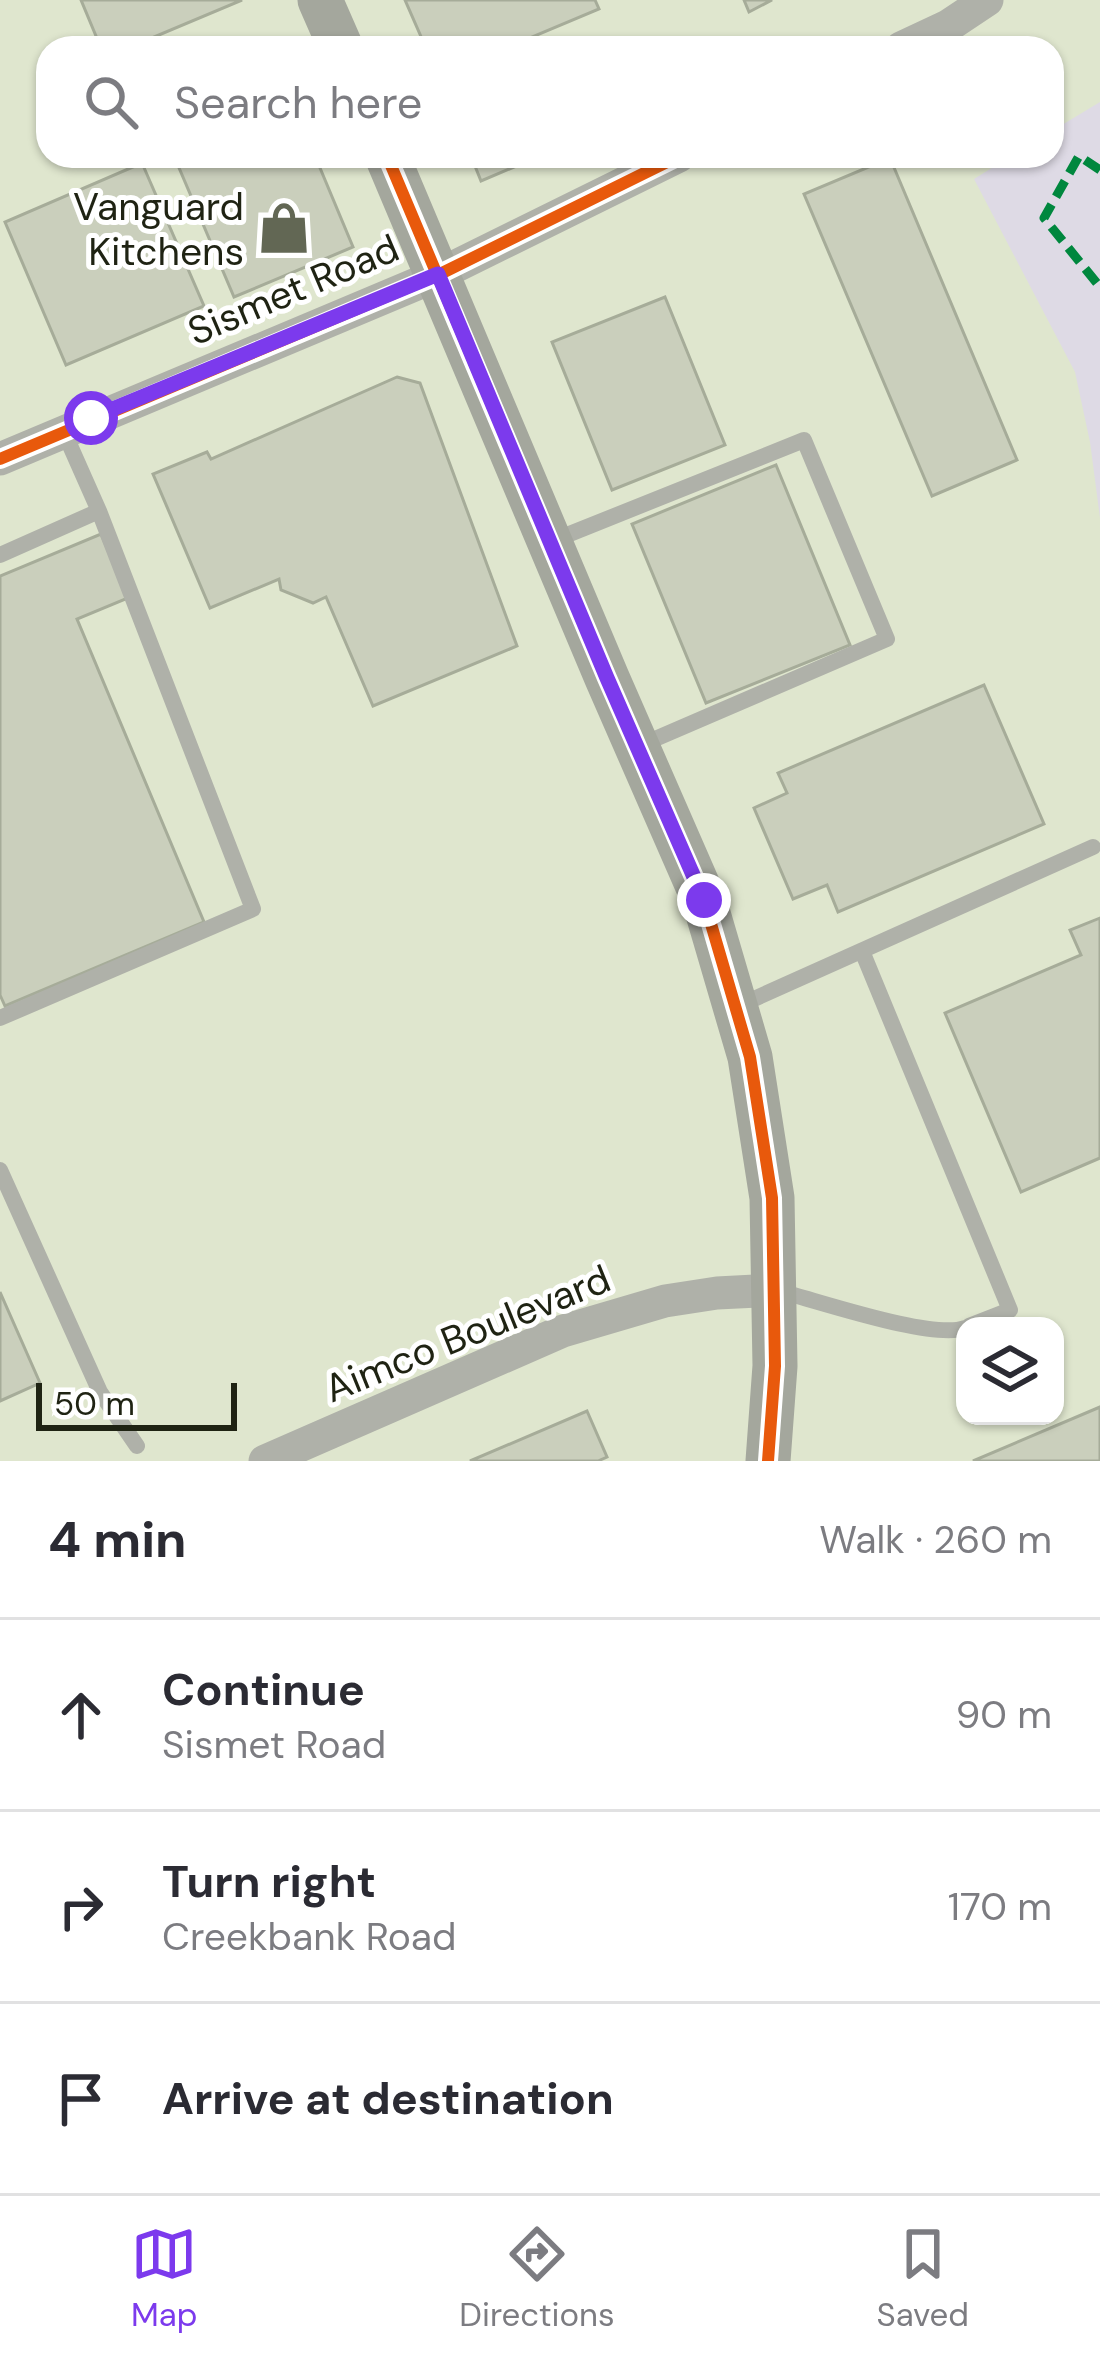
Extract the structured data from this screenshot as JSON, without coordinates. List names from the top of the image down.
{
  "streets": {
    "street": ["Sismet Road", "Aimco Boulevard"]
  },
  "places": {
    "shop": ["Vanguard Kitchens"]
  },
  "scale_bar": "50 m",
  "page": {
    "search": "Search here",
    "scale": "50 m",
    "heading": ["4 min", "Walk · 260 m"],
    "list": [
      ["Continue", "Sismet Road", "90 m"],
      ["Turn right", "Creekbank Road", "170 m"],
      "Arrive at destination"
    ],
    "nav": ["Map", "Directions", "Saved"]
  }
}
